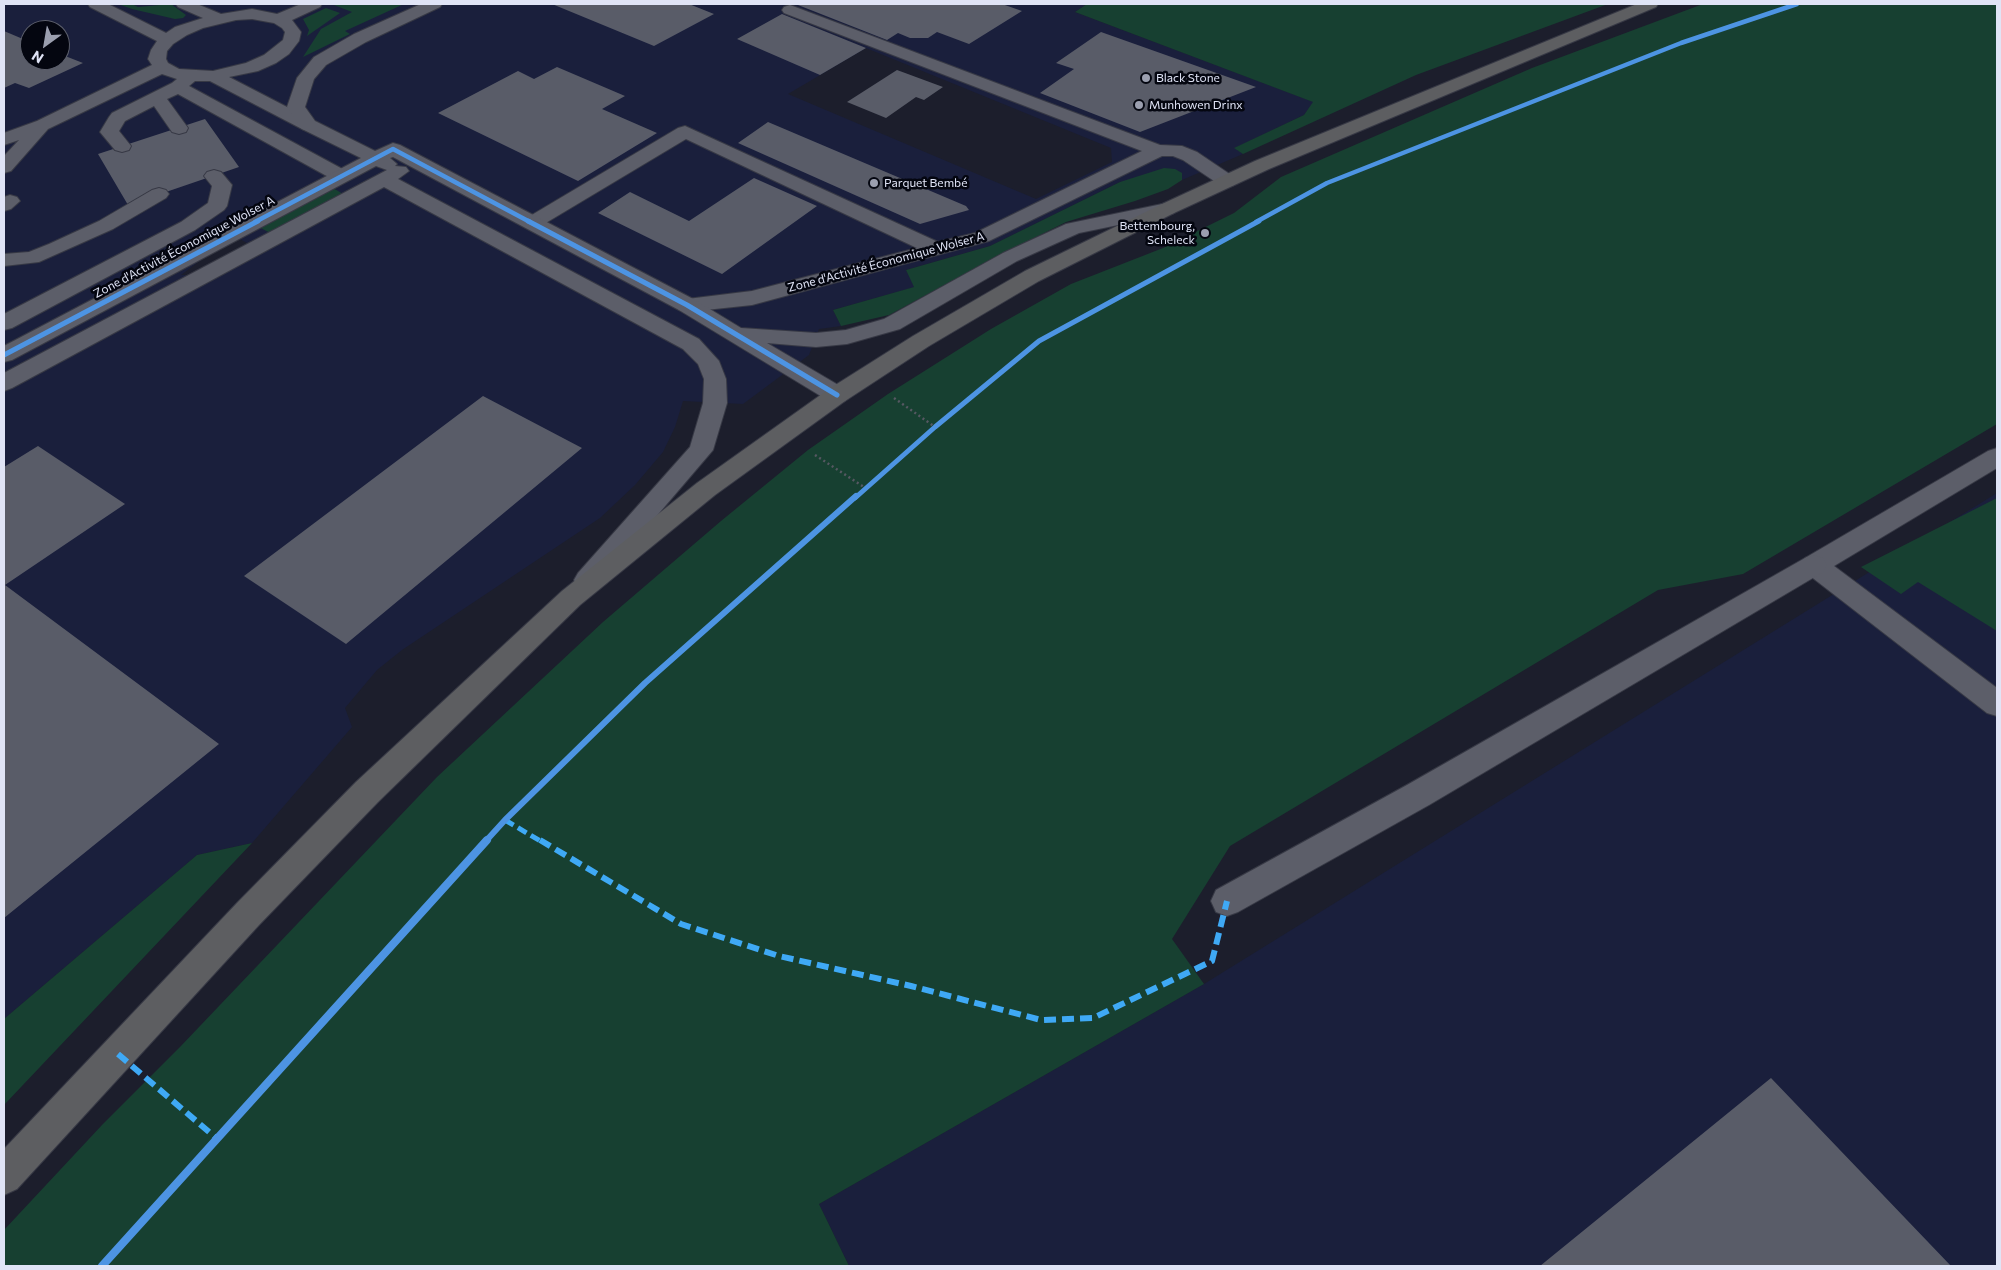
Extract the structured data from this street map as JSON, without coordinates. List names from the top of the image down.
{
  "streets": {
    "street": ["Zone d'Activité Économique Wolser A"]
  },
  "places": [
    "Black Stone",
    "Munhowen Drinx",
    "Parquet Bembé",
    "Bettembourg, Scheleck"
  ],
  "north": "bottom left"
}
